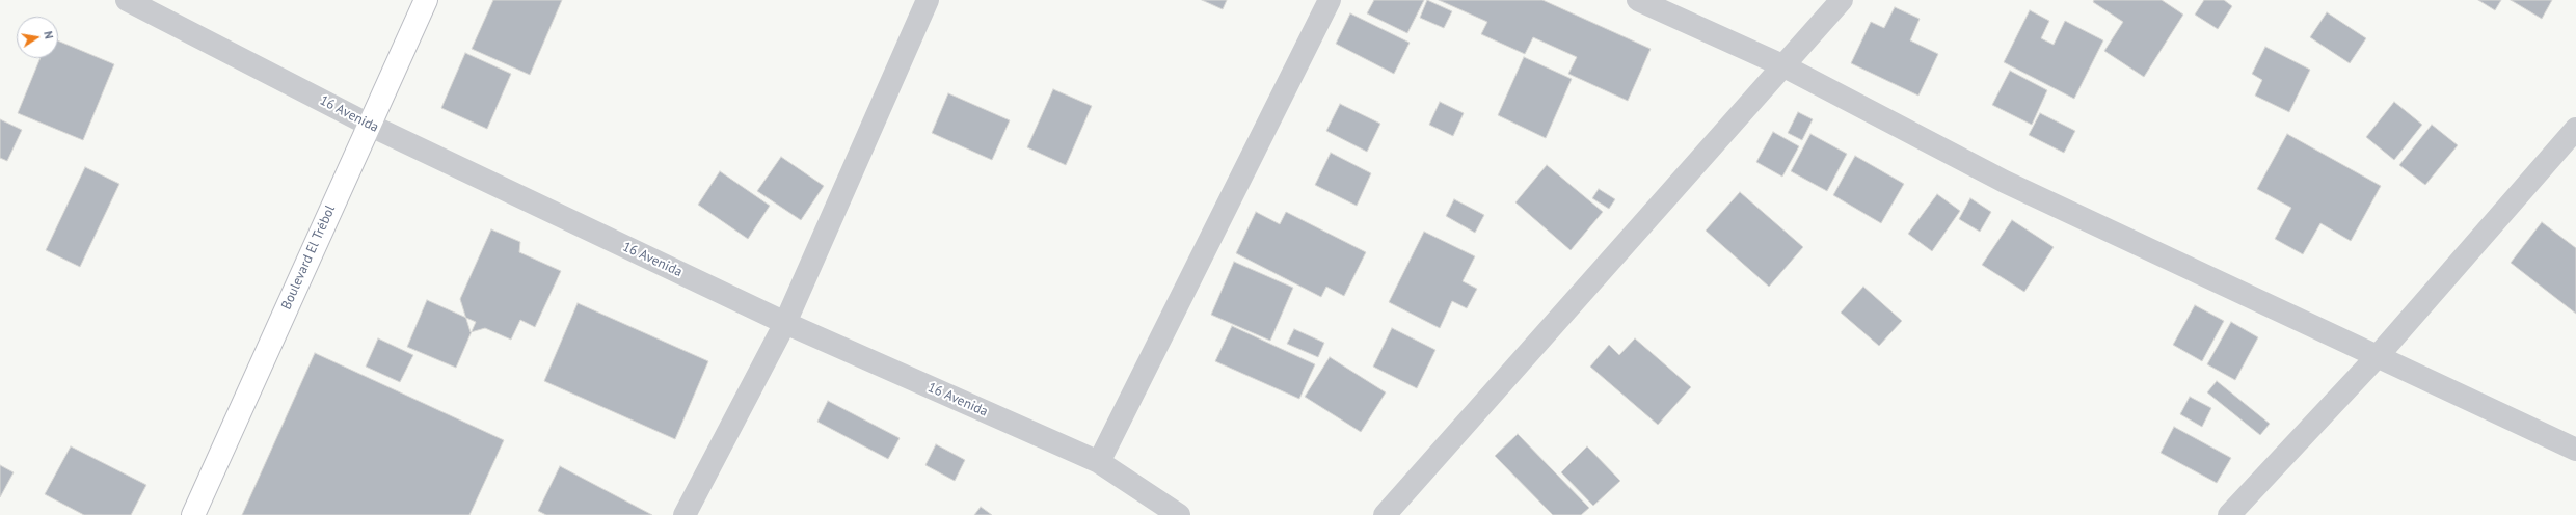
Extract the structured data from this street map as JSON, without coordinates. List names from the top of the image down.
{
  "streets": {
    "main road": ["Boulevard El Trébol"],
    "street": ["16 Avenida"]
  },
  "crossings": [
    ["16 Avenida", "Boulevard El Trébol"]
  ],
  "north": "right"
}
